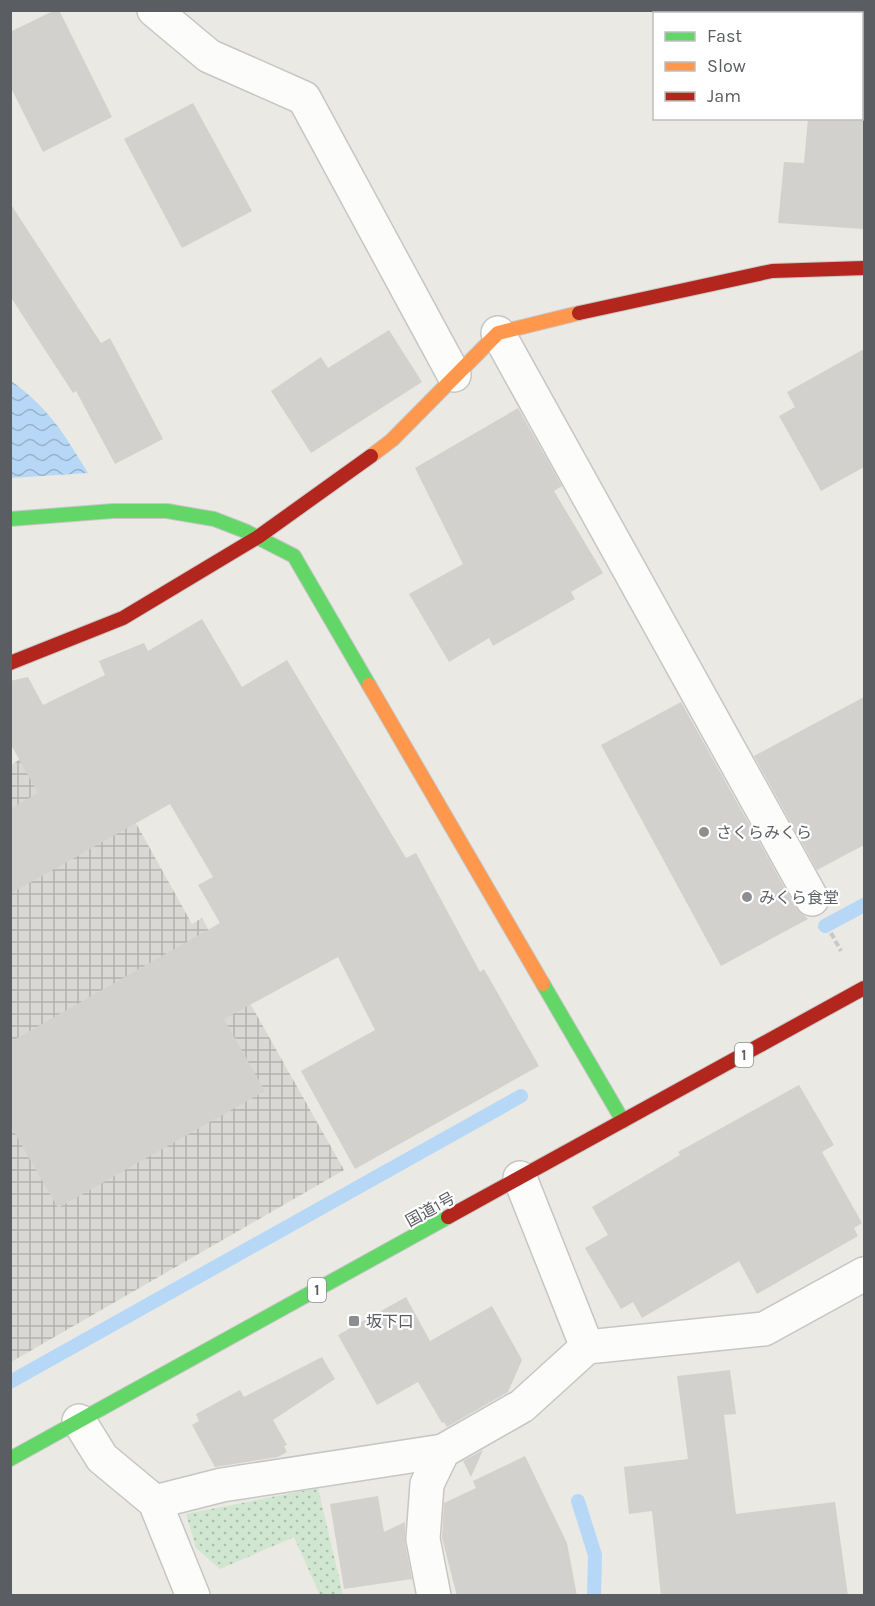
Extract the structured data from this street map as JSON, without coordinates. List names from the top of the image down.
{
  "streets": {
    "main road": ["1", "国道1号"]
  },
  "places": {
    "other": ["さくらみくら", "みくら食堂"],
    "transit": ["坂下口"]
  },
  "legend": ["Fast", "Slow", "Jam"]
}
